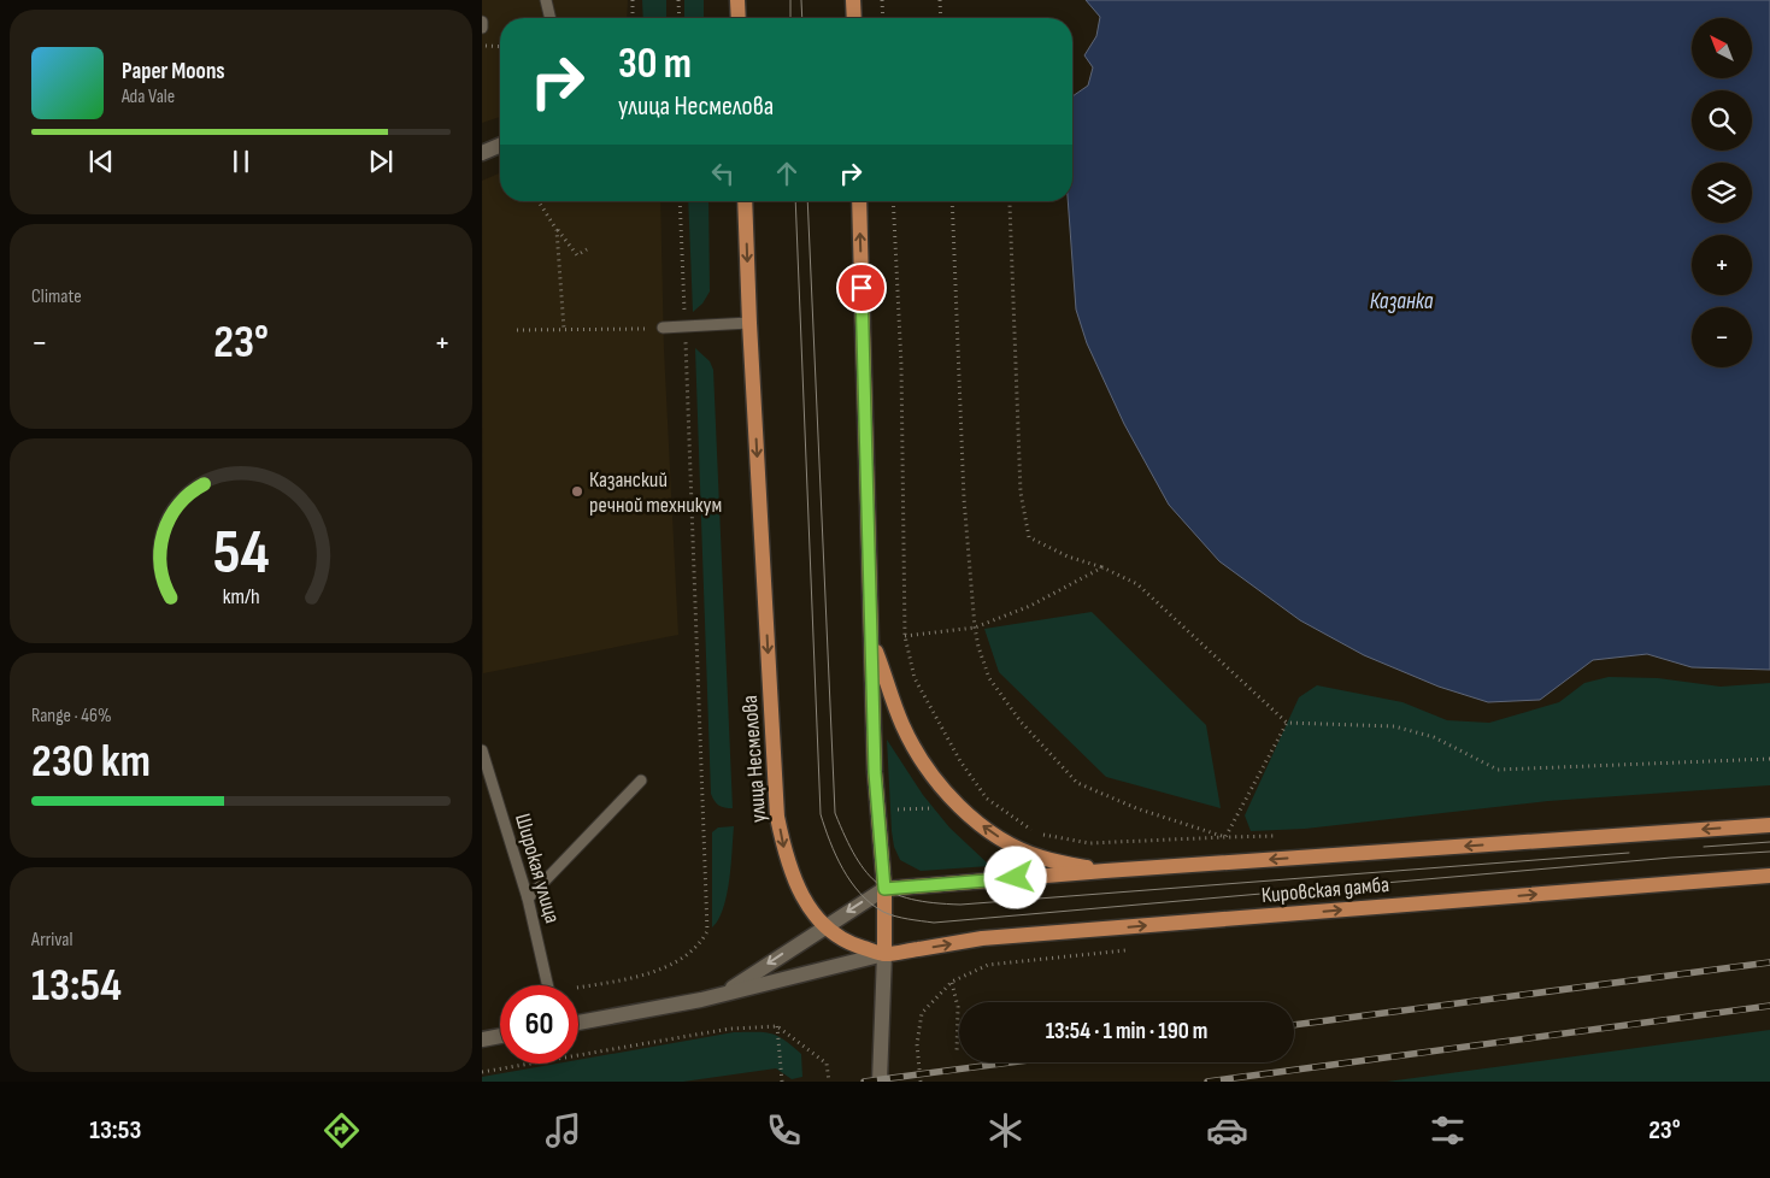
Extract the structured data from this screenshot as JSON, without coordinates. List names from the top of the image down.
{
  "streets": {
    "main road": ["улица Несмелова", "Кировская дамба"],
    "lane": ["Широкая улица"]
  },
  "crossings": [
    ["улица Несмелова", "Кировская дамба"]
  ],
  "water": ["Казанка"],
  "places": ["Казанский речной техникум"],
  "north": "top left",
  "page": {
    "map_buttons": ["+", "−"],
    "turn": ["30 m", "улица Несмелова"],
    "song": ["Paper Moons", "Ada Vale"],
    "tile": [
      "Climate",
      ["Range · 46%", "230 km"],
      ["Arrival", "13:54"]
    ],
    "heat": ["−", "23°", "+"],
    "limit": "60",
    "trip": "13:54 · 1 min · 190 m",
    "tabs": ["13:53", "23°"],
    "gauge": ["54", "km/h"]
  }
}
